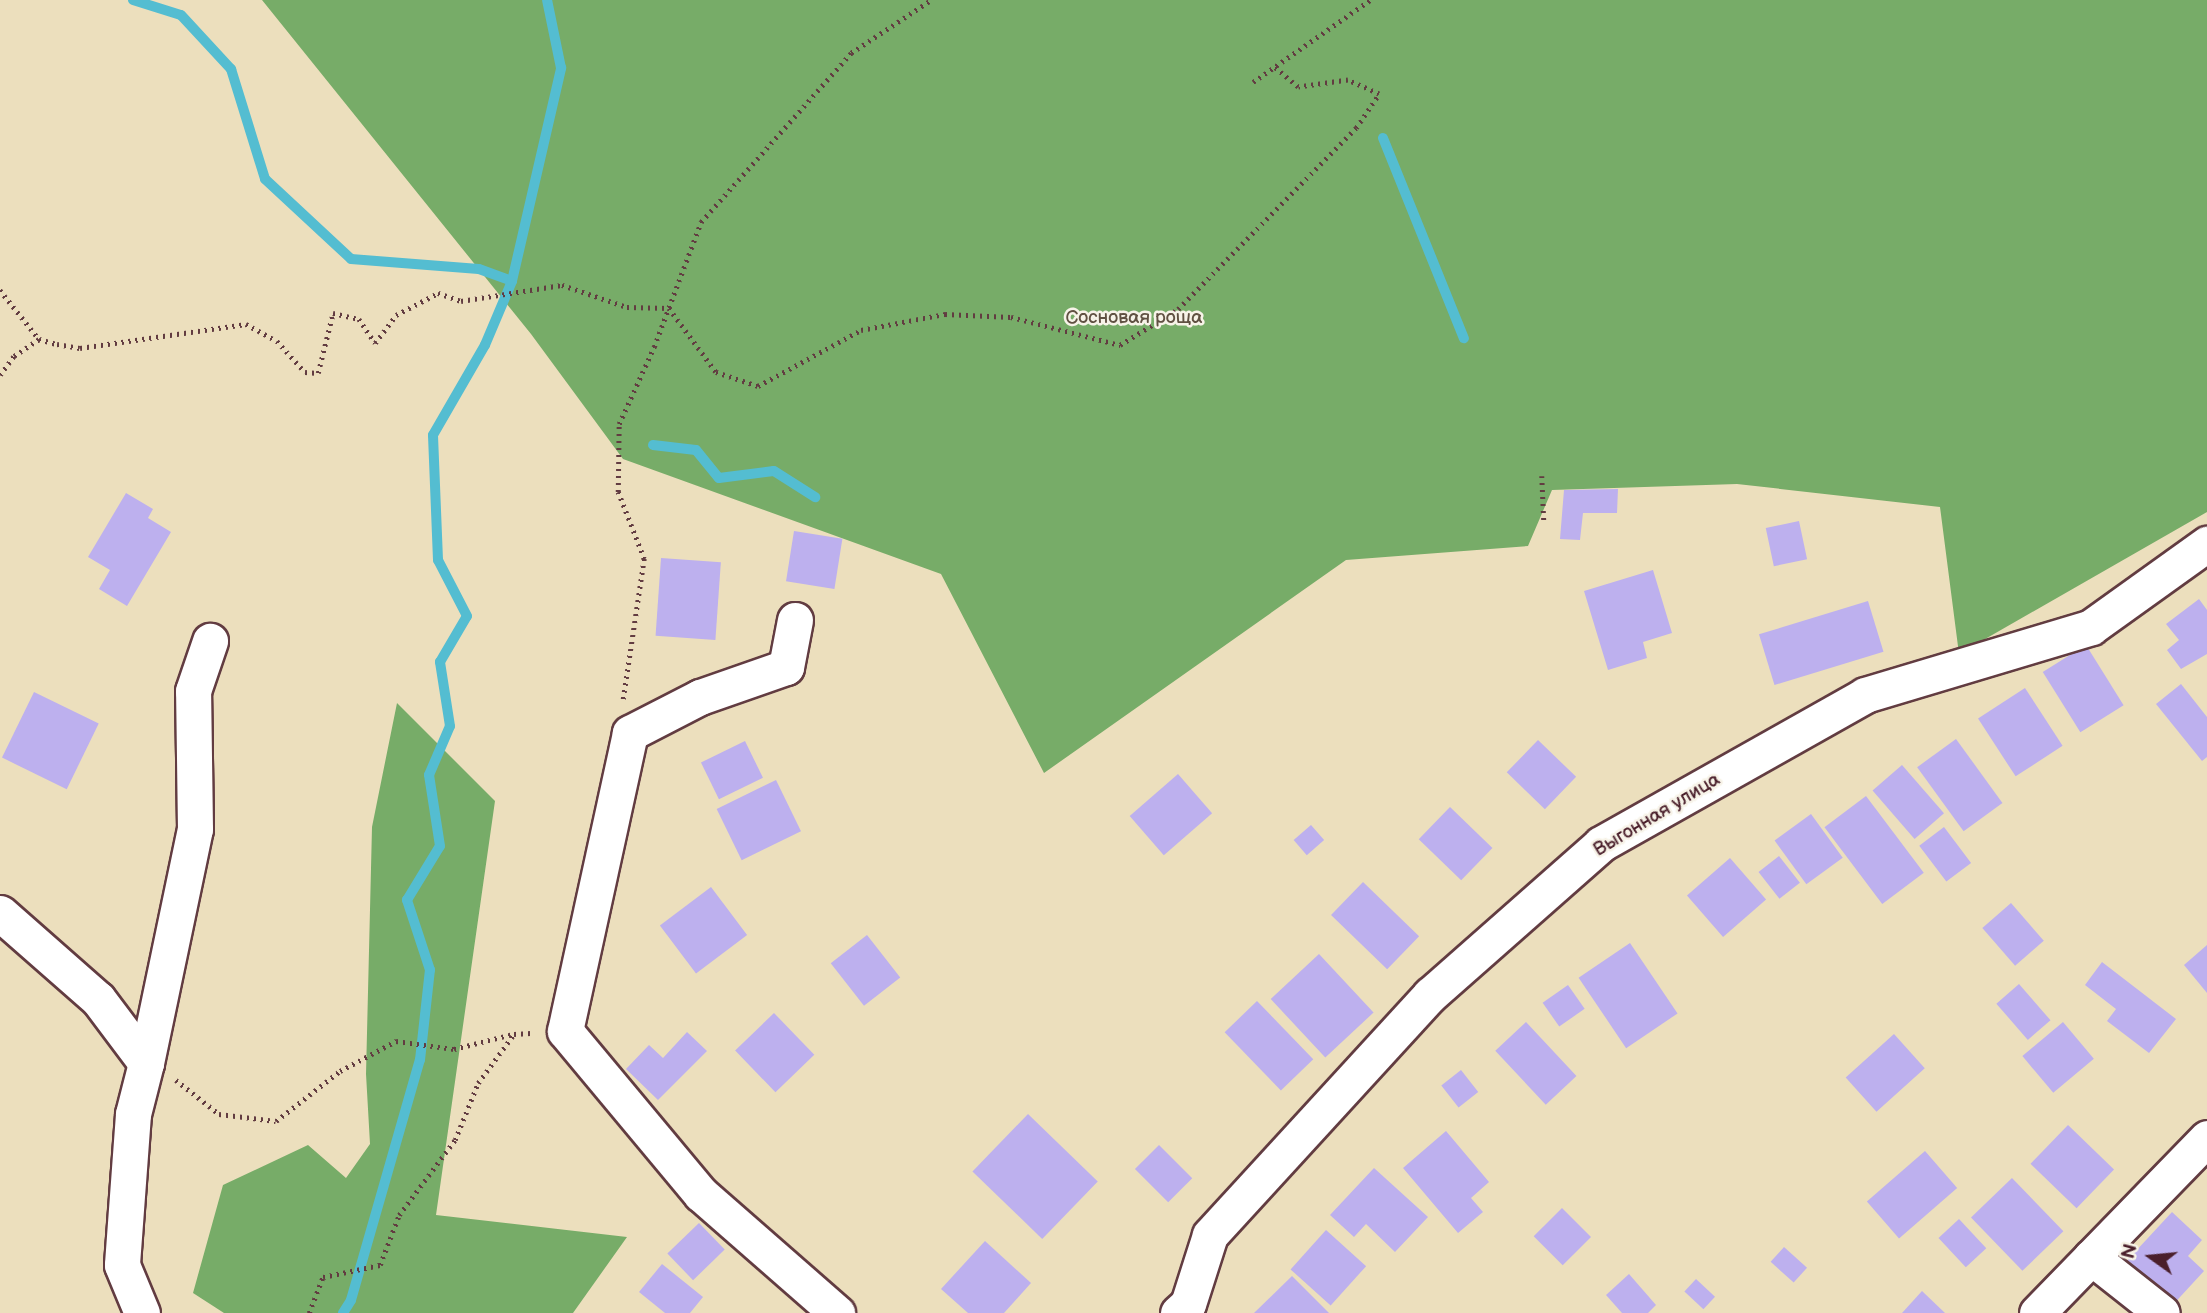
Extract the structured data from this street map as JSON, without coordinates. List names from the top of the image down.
{
  "streets": {
    "street": ["Выгонная улица"]
  },
  "parks": ["Сосновая роща"],
  "north": "left"
}
